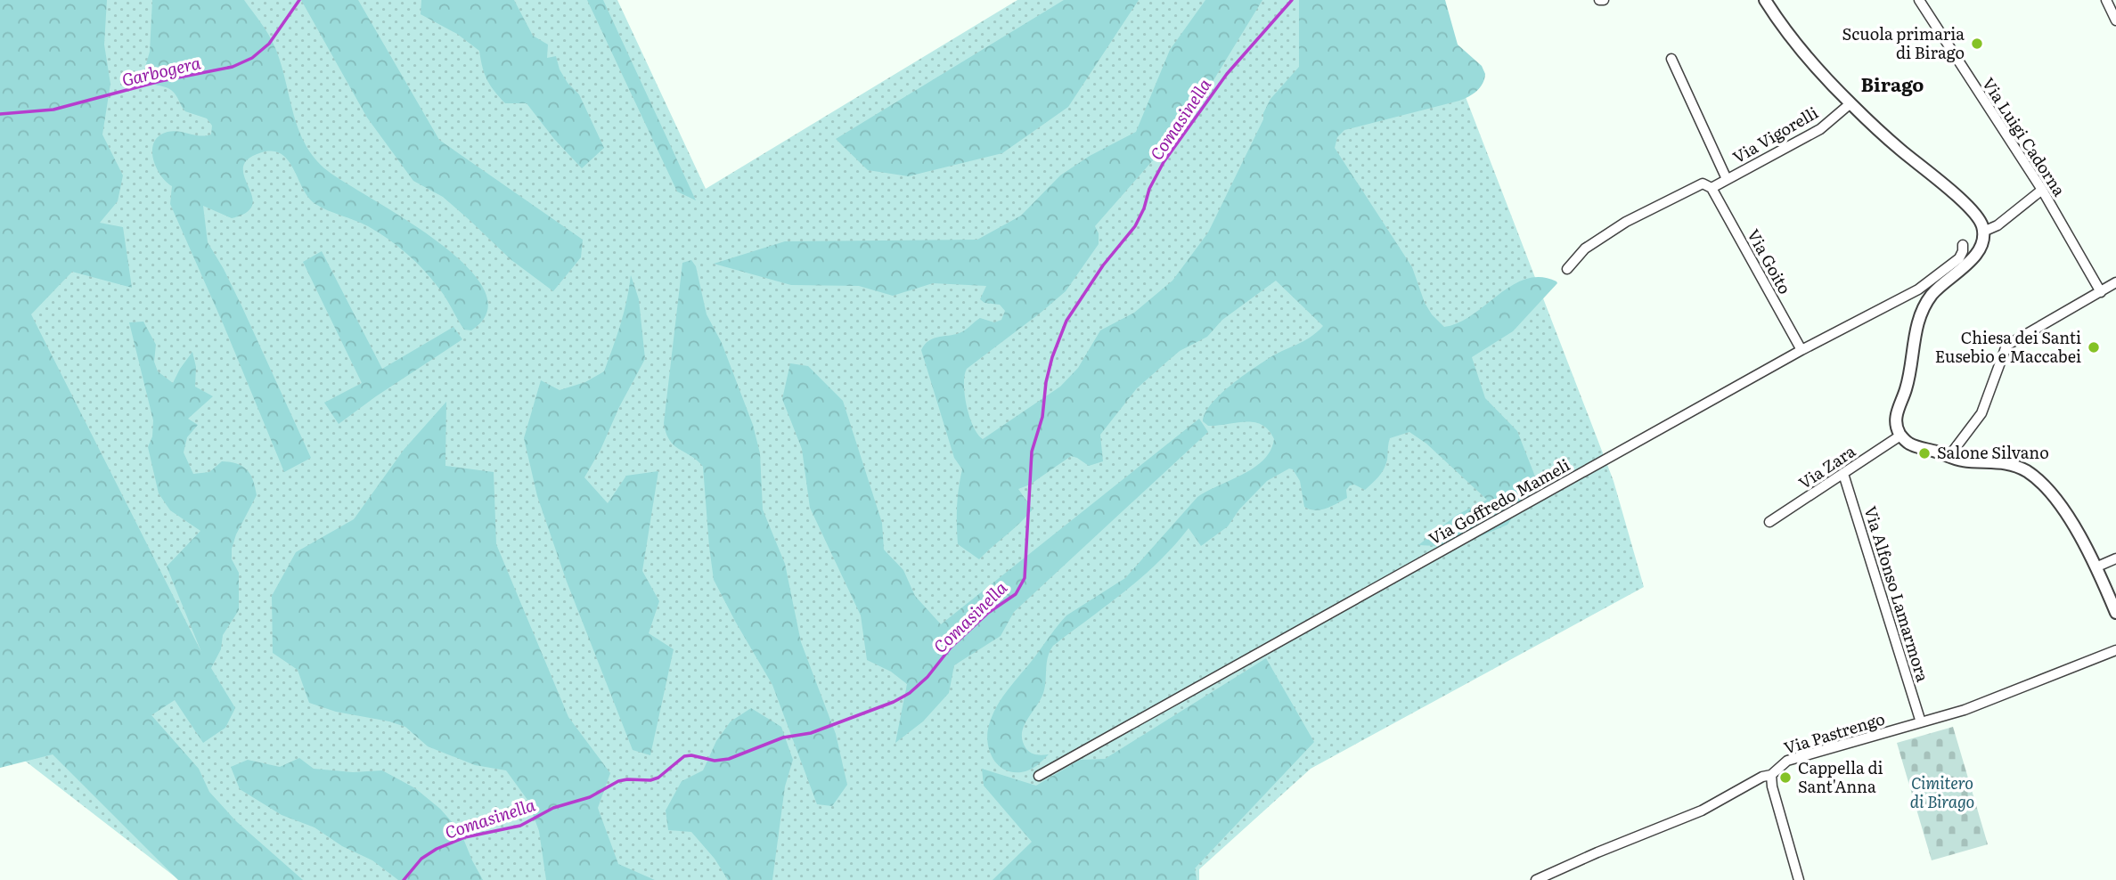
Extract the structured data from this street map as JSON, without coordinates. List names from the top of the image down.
{
  "streets": {
    "street": [
      "Via Vigorelli",
      "Via Luigi Cadorna",
      "Via Goito",
      "Via Zara",
      "Via Goffredo Mameli",
      "Via Alfonso Lamarmora",
      "Via Pastrengo"
    ]
  },
  "crossings": [
    ["Via Vigorelli", "Via Goito"],
    ["Via Goito", "Via Goffredo Mameli"],
    ["Via Zara", "Via Alfonso Lamarmora"],
    ["Via Alfonso Lamarmora", "Via Pastrengo"]
  ],
  "districts": ["Birago"],
  "water": ["Garbogera", "Comasinella"],
  "parks": ["Cimitero di Birago"],
  "places": [
    "Scuola primaria di Birago",
    "Chiesa dei Santi Eusebio e Maccabei",
    "Salone Silvano",
    "Cappella di Sant'Anna"
  ]
}
